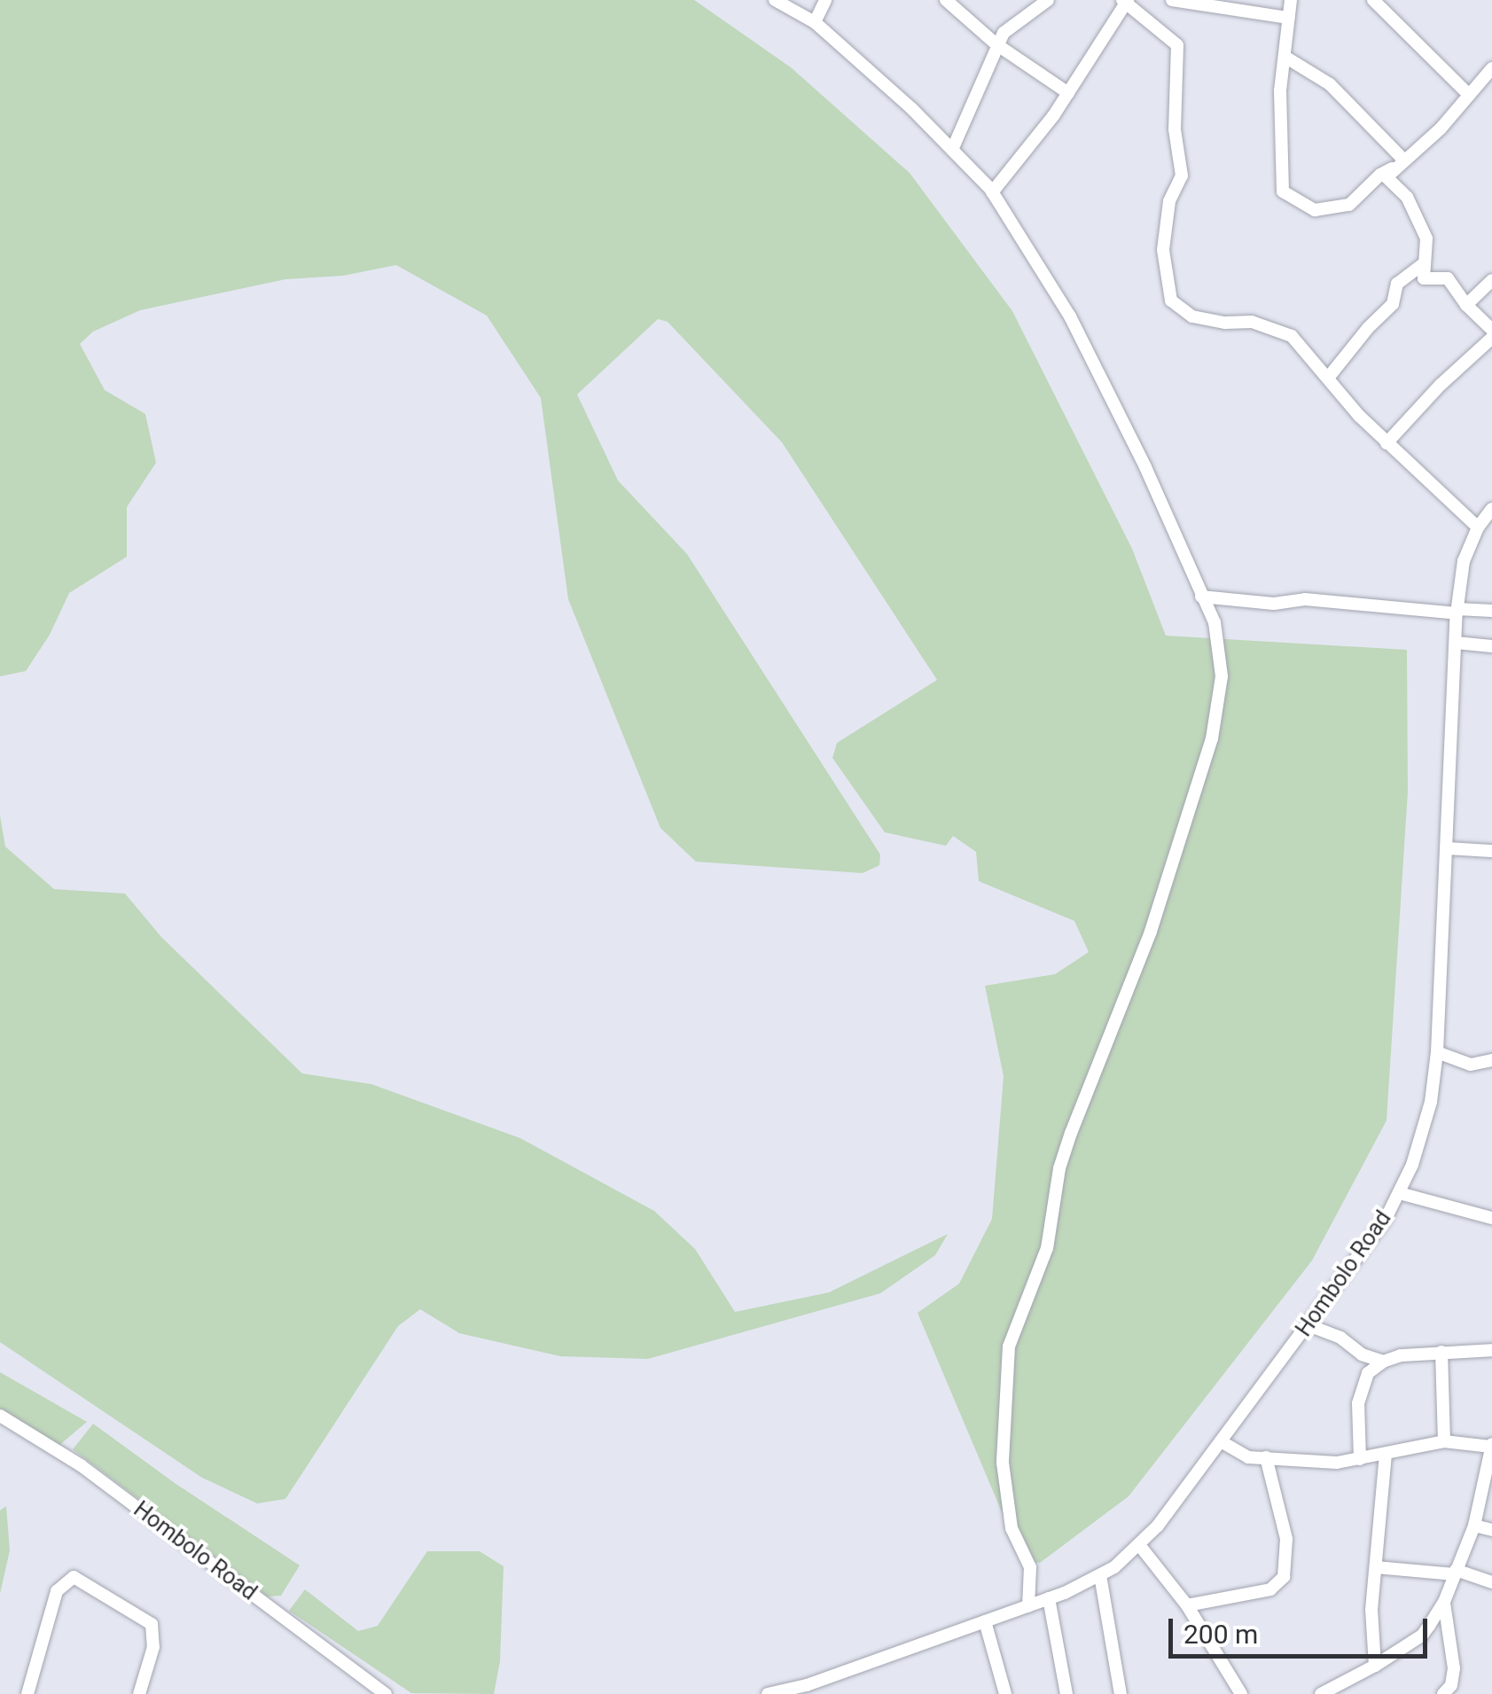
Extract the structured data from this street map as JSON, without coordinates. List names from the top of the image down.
{
  "streets": {
    "street": ["Hombolo Road"]
  },
  "scale_bar": "200 m"
}
